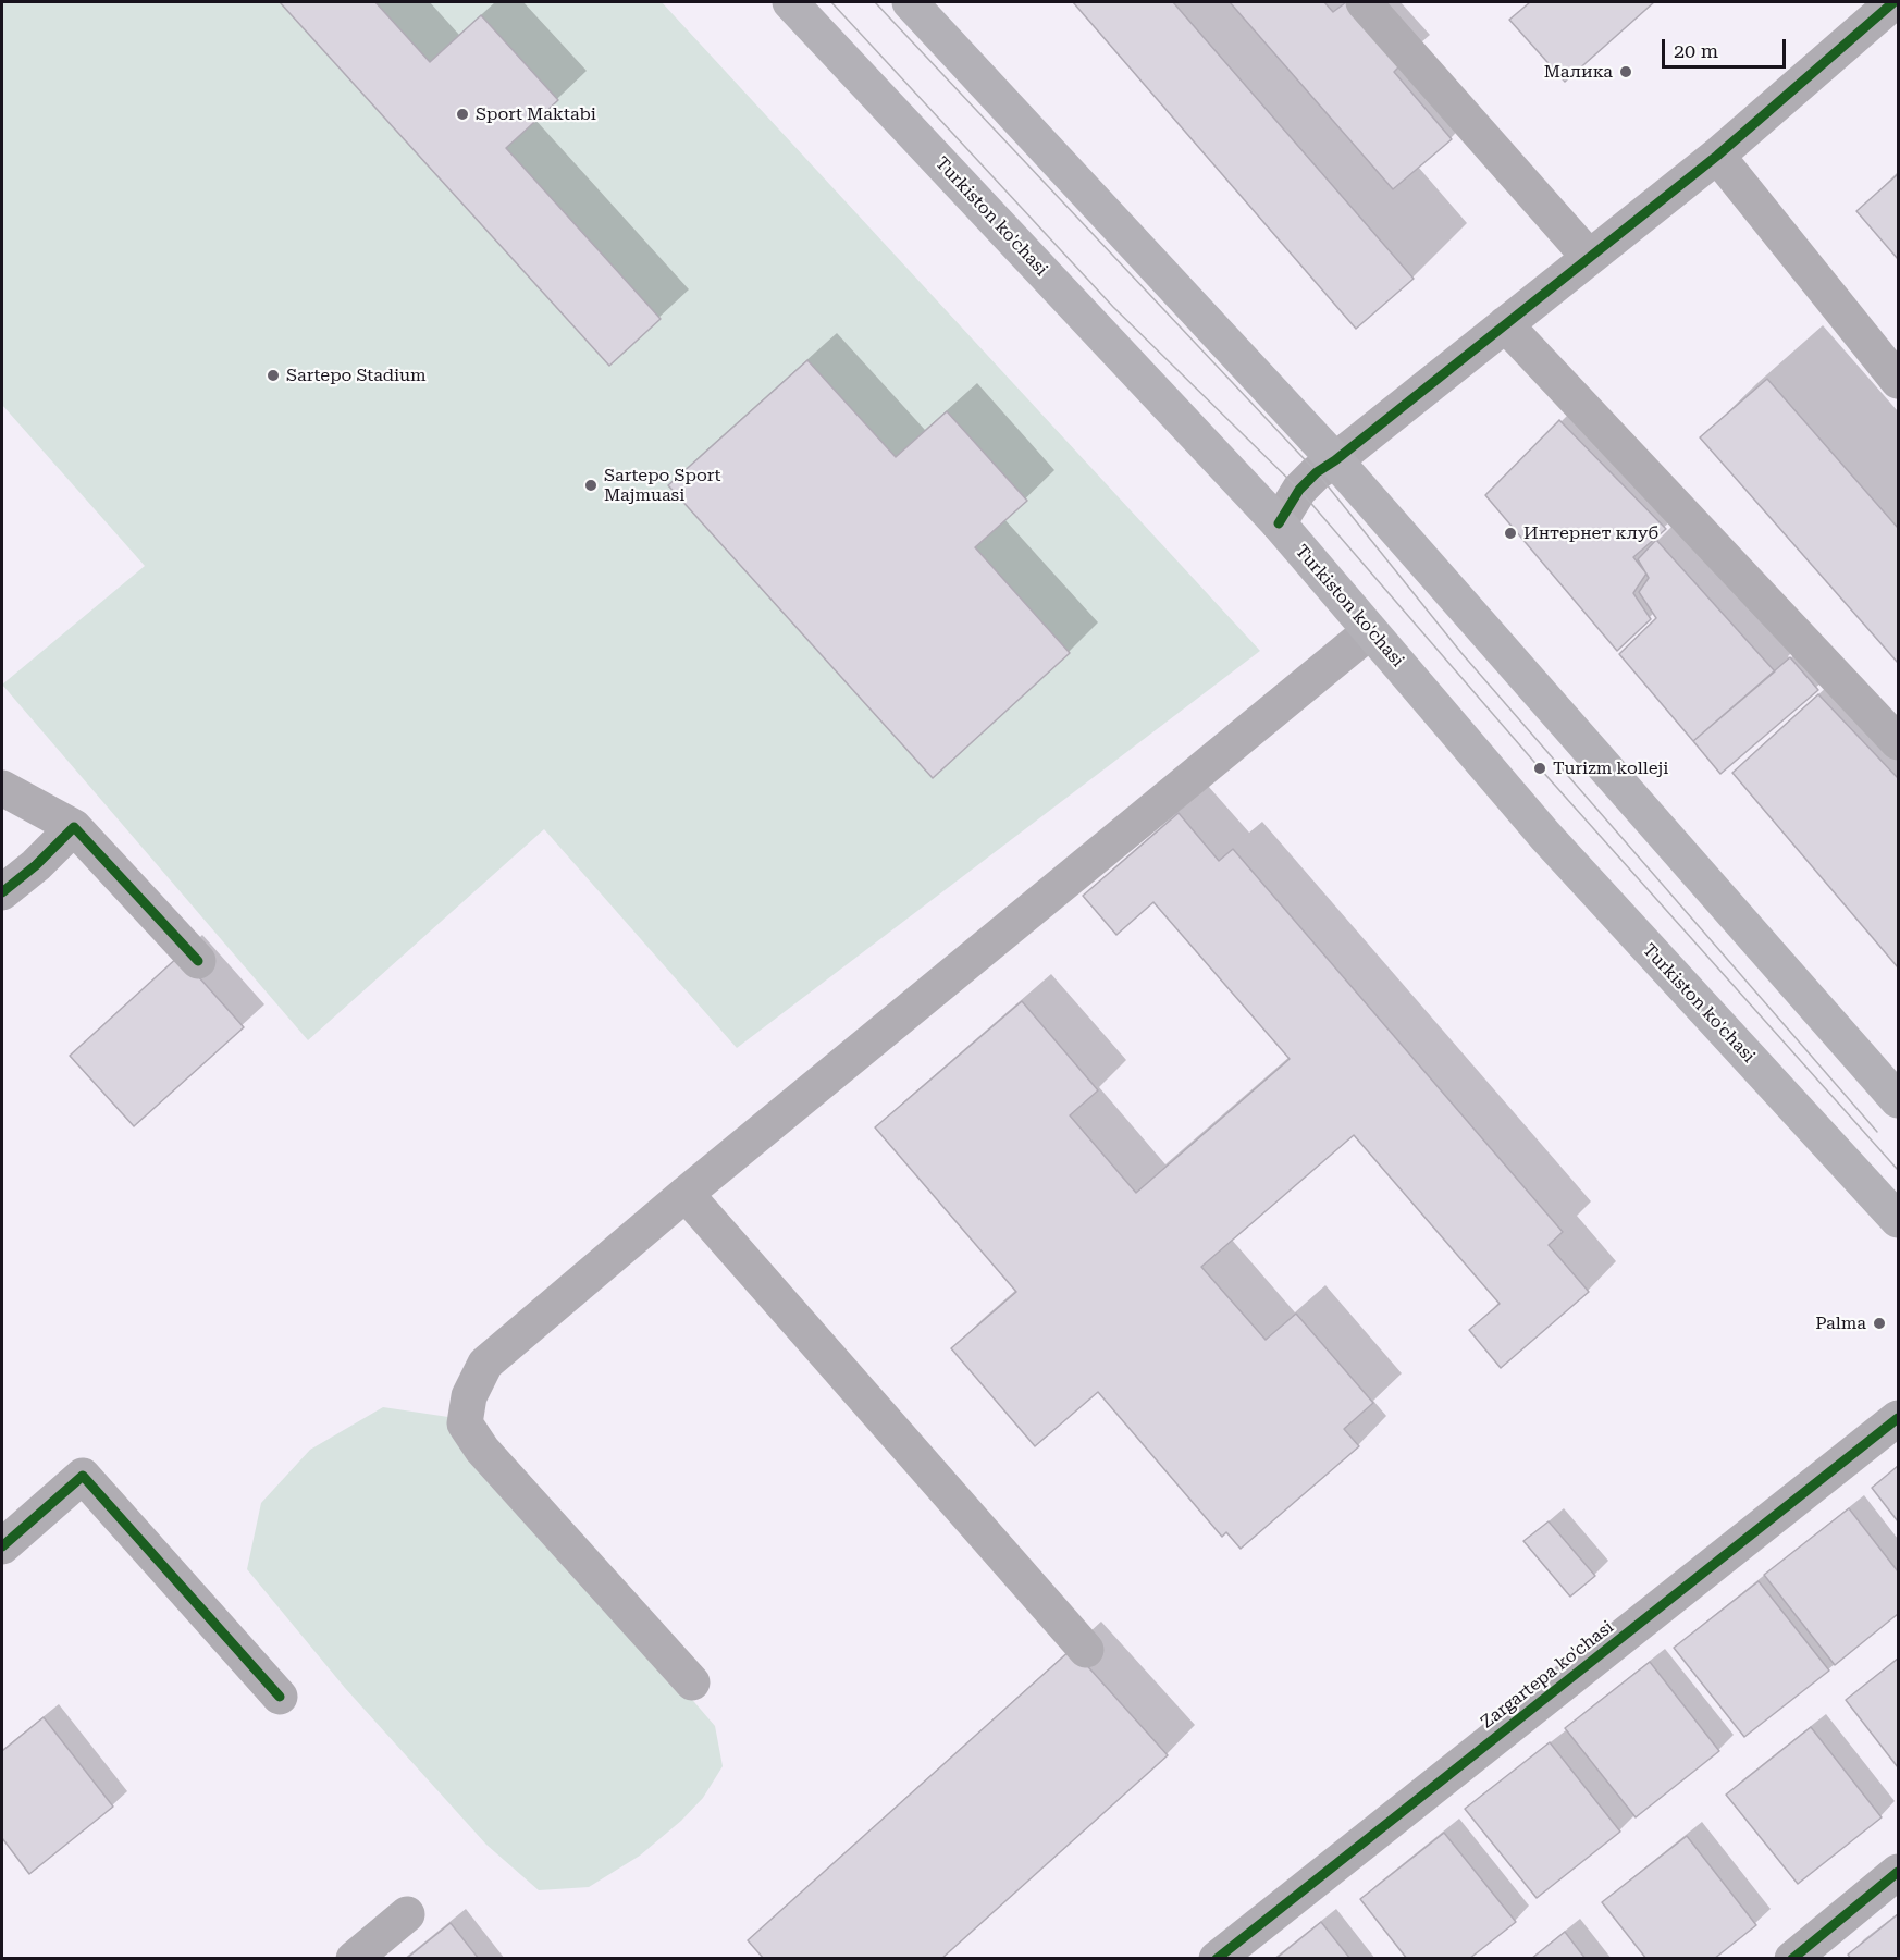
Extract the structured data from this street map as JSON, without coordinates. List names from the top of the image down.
{
  "streets": {
    "main road": ["Turkiston ko'chasi"],
    "street": ["Zargartepa ko'chasi"]
  },
  "places": [
    "Малика",
    "Sport Maktabi",
    "Sartepo Stadium",
    "Sartepo Sport Majmuasi",
    "Интернет клуб",
    "Turizm kolleji",
    "Palma"
  ],
  "scale_bar": "20 m"
}
